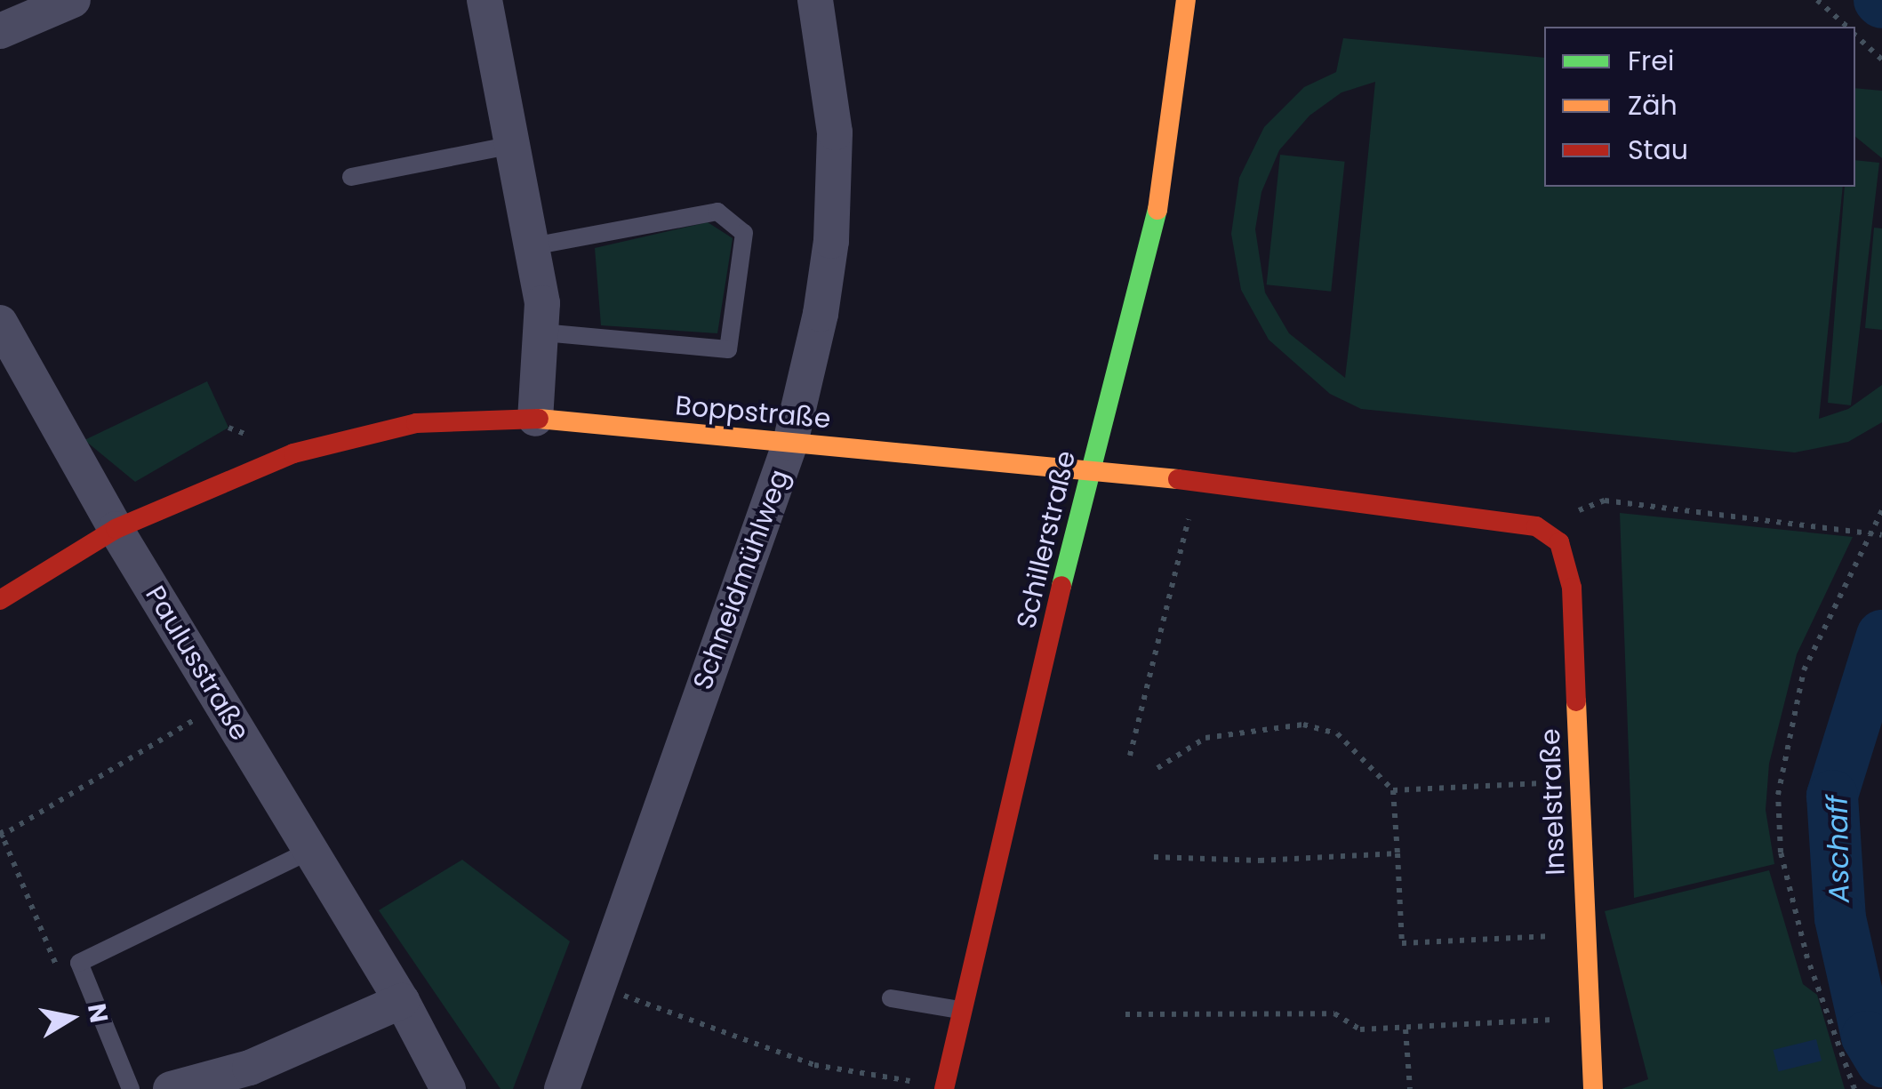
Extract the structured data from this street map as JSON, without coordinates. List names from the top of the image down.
{
  "streets": {
    "street": [
      "Boppstraße",
      "Schillerstraße",
      "Schneidmühlweg",
      "Paulusstraße",
      "Inselstraße"
    ]
  },
  "crossings": [
    ["Boppstraße", "Schillerstraße"],
    ["Boppstraße", "Schneidmühlweg"],
    ["Boppstraße", "Paulusstraße"],
    ["Boppstraße", "Inselstraße"]
  ],
  "water": ["Aschaff"],
  "legend": ["Frei", "Zäh", "Stau"],
  "north": "right"
}
